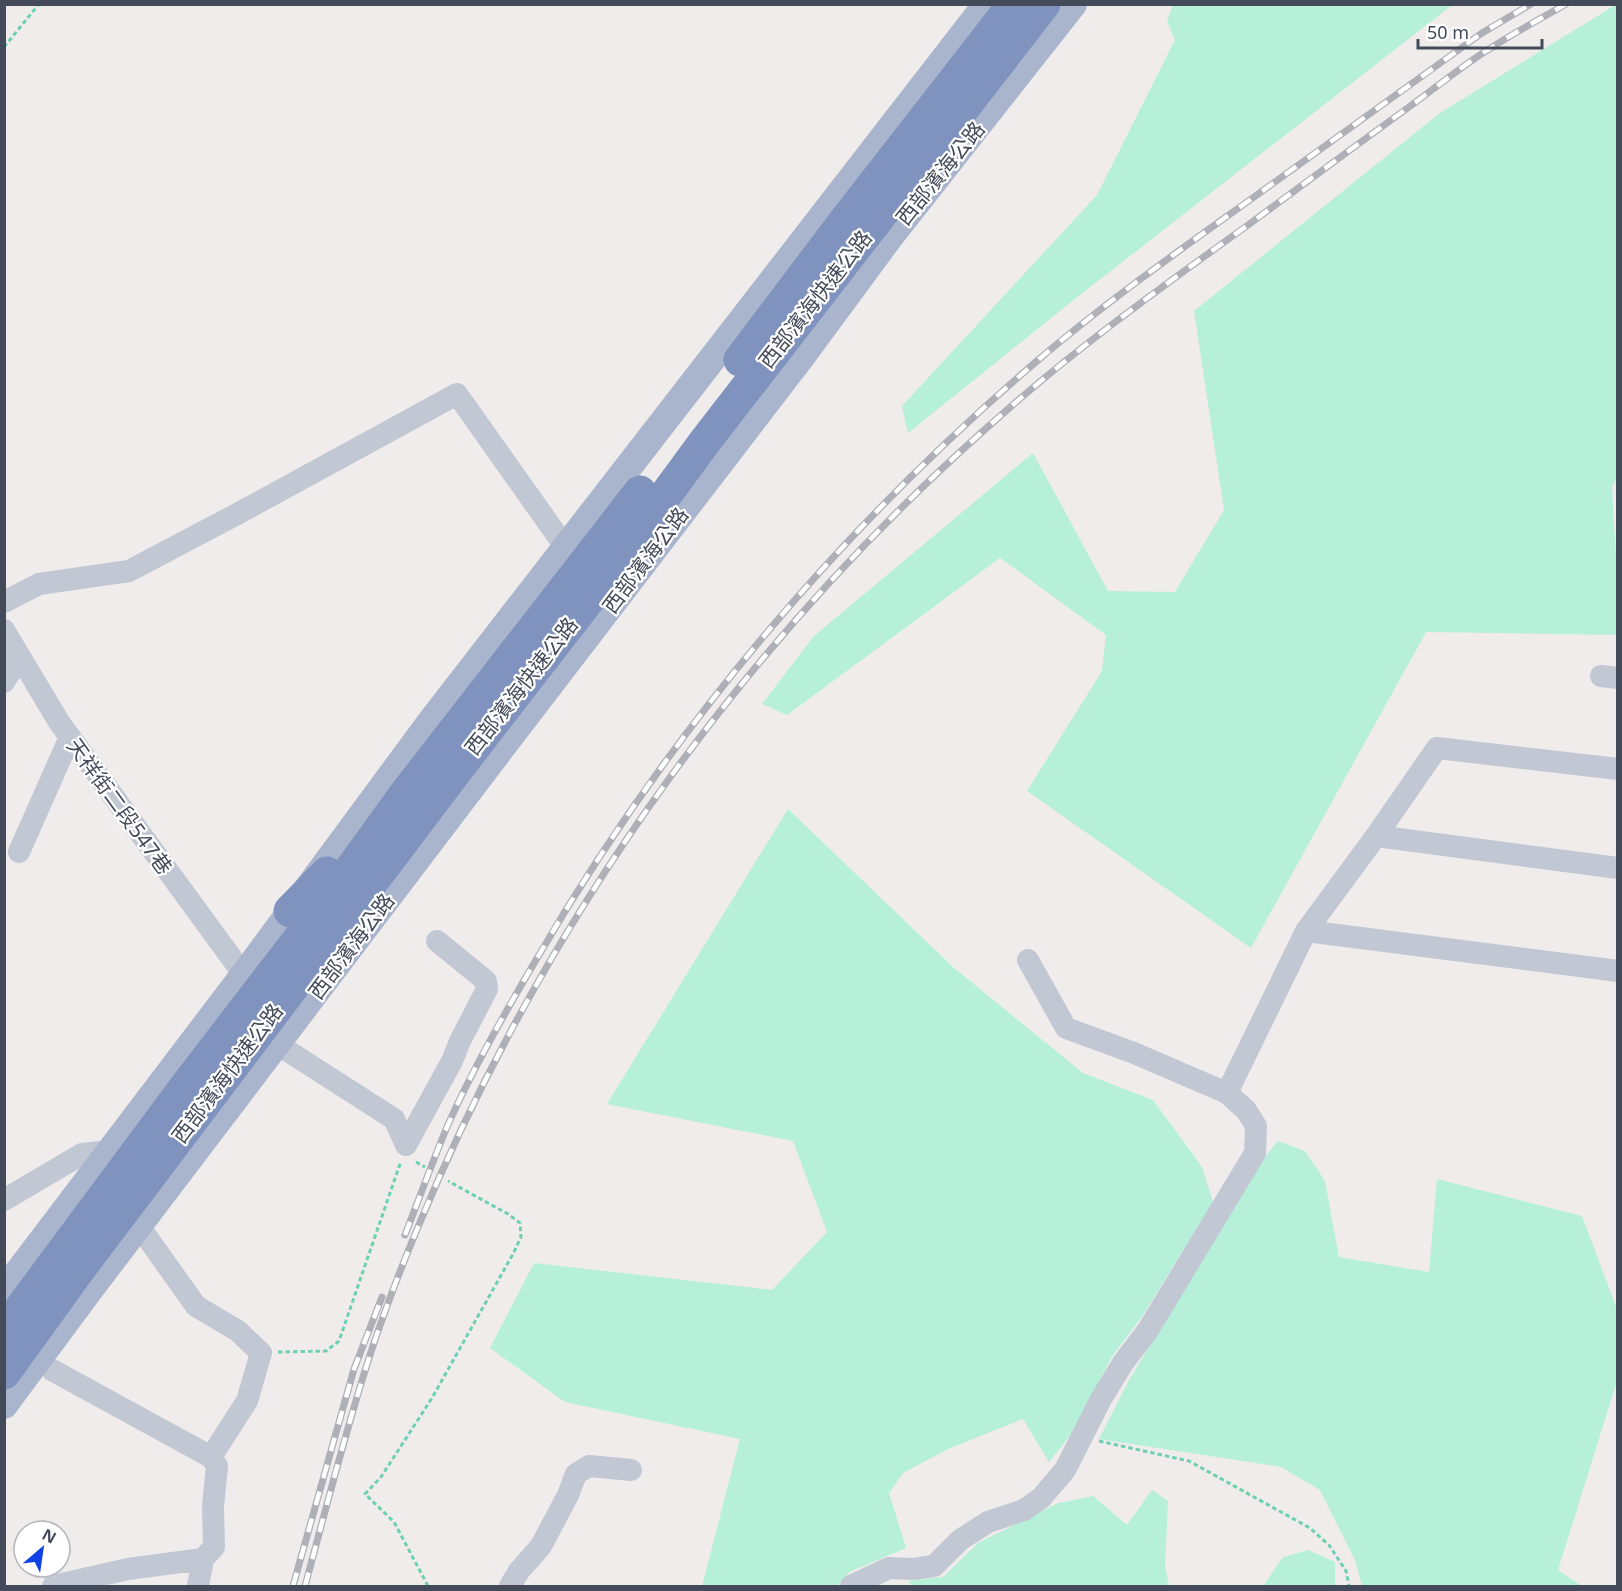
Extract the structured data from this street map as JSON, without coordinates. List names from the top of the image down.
{
  "streets": {
    "highway": ["西部濱海快速公路"],
    "main road": ["西部濱海公路"],
    "street": ["天祥街二段547巷"]
  },
  "scale_bar": "50 m",
  "north": "top right"
}
